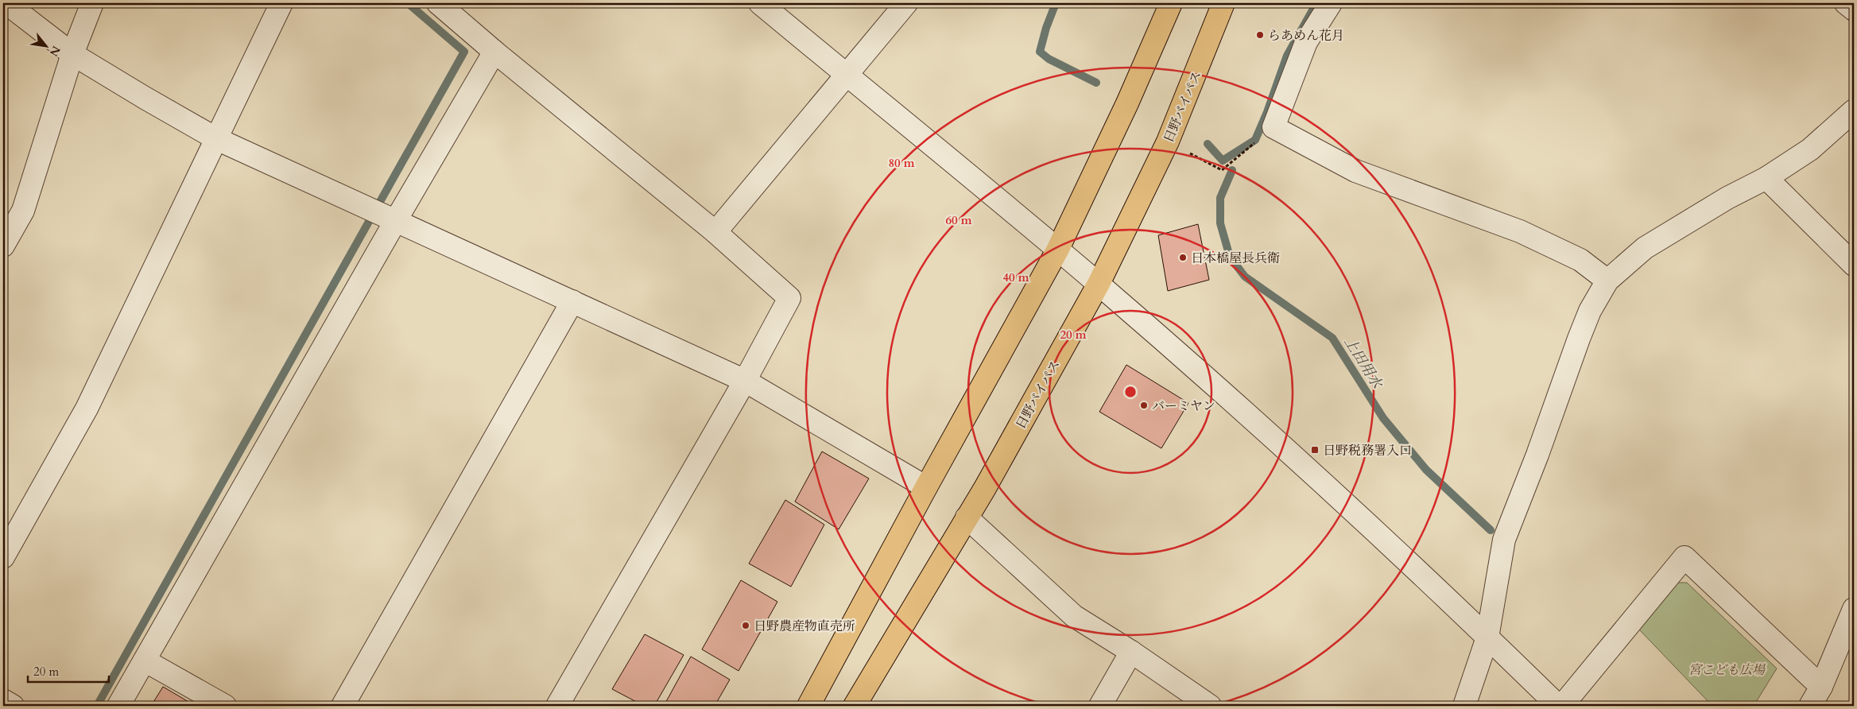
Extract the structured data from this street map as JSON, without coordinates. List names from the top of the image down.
{
  "streets": {
    "highway": ["日野バイパス"]
  },
  "water": ["上田用水"],
  "parks": ["宮こども広場"],
  "places": {
    "other": [
      "らあめん花月",
      "日本橋屋長兵衛",
      "バーミヤン",
      "日野農産物直売所"
    ],
    "transit": ["日野税務署入口"]
  },
  "scale_bar": "20 m",
  "north": "bottom right",
  "rings": [
    "80 m",
    "60 m",
    "40 m",
    "20 m"
  ]
}
